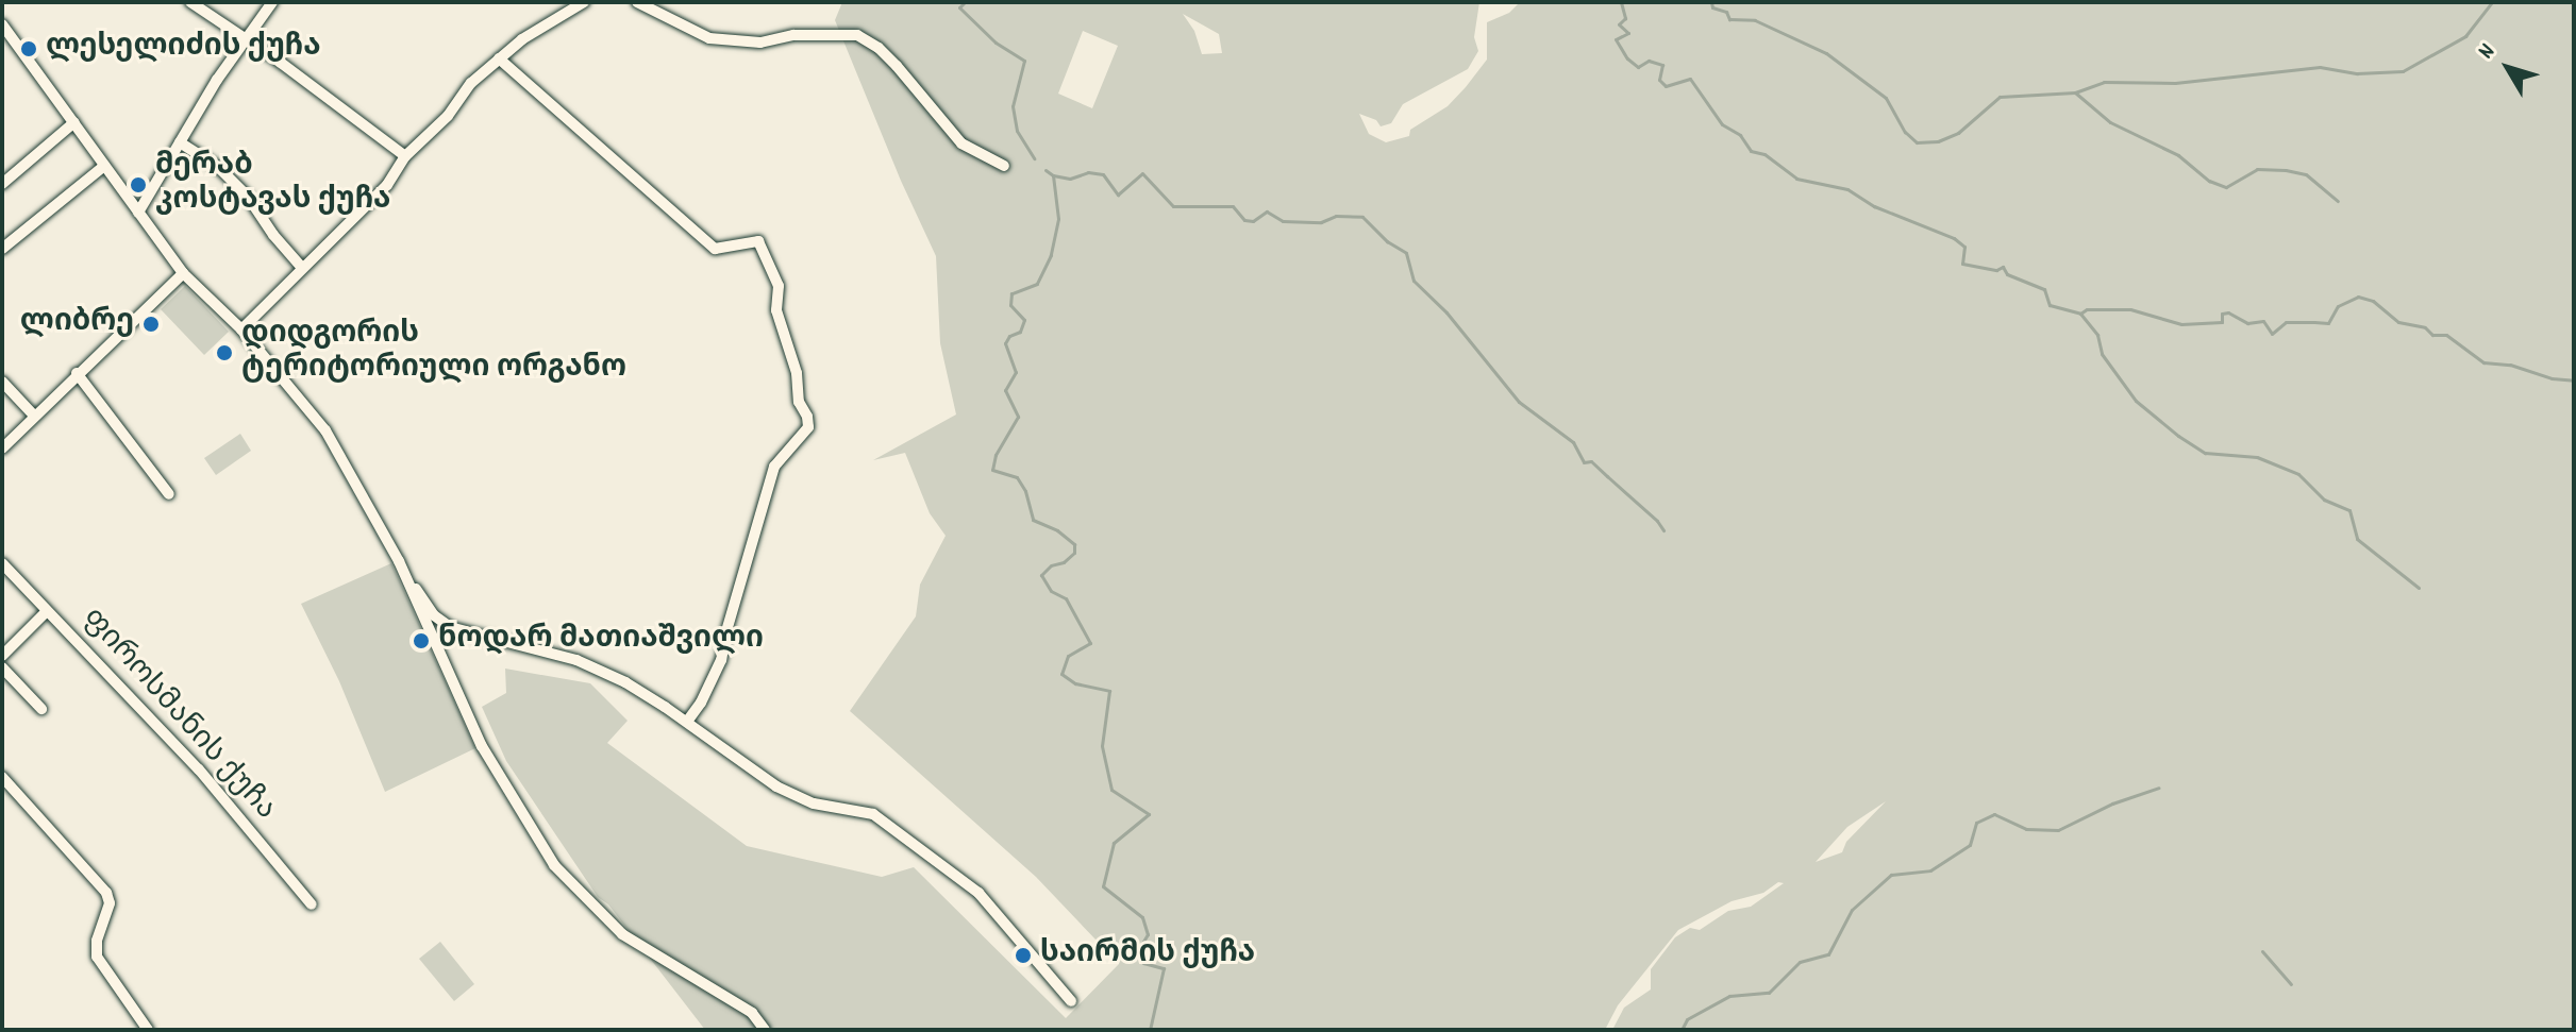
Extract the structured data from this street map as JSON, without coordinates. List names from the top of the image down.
{
  "streets": {
    "street": ["ფიროსმანის ქუჩა"]
  },
  "places": [
    "ლესელიძის ქუჩა",
    "მერაბ კოსტავას ქუჩა",
    "ლიბრე",
    "დიდგორის ტერიტორიული ორგანო",
    "ნოდარ მათიაშვილი",
    "საირმის ქუჩა"
  ],
  "north": "top left"
}
